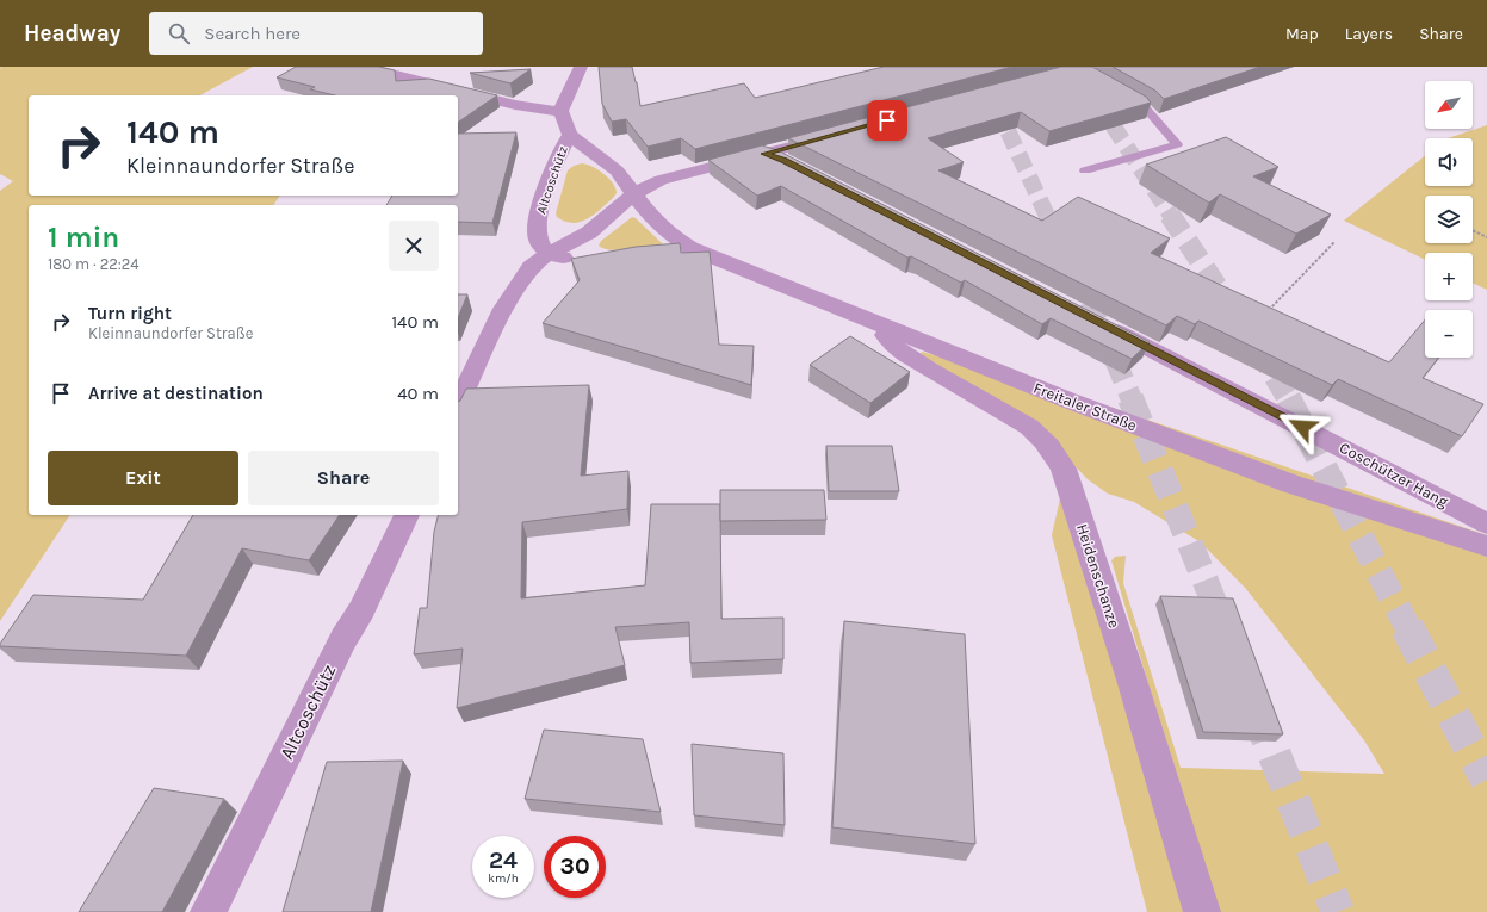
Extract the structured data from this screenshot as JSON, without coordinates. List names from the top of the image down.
{
  "streets": {
    "street": [
      "Altcoschütz",
      "Freitaler Straße",
      "Coschützer Hang",
      "Heidenschanze"
    ]
  },
  "crossings": [
    ["Altcoschütz", "Freitaler Straße"],
    ["Freitaler Straße", "Heidenschanze"]
  ],
  "north": "bottom left",
  "page": {
    "header": "Headway",
    "search": "Search here",
    "nav": ["Map", "Layers", "Share"],
    "map_buttons": ["+", "−"],
    "turn": ["140 m", "Kleinnaundorfer Straße"],
    "heading": ["1 min", "180 m · 22:24"],
    "list": [
      {
        "name": "Turn right",
        "note": "Kleinnaundorfer Straße",
        "value": "140 m"
      },
      {
        "name": "Arrive at destination",
        "value": "40 m"
      }
    ],
    "buttons": ["Exit", "Share"],
    "speed": "24 km/h",
    "limit": "30"
  }
}
